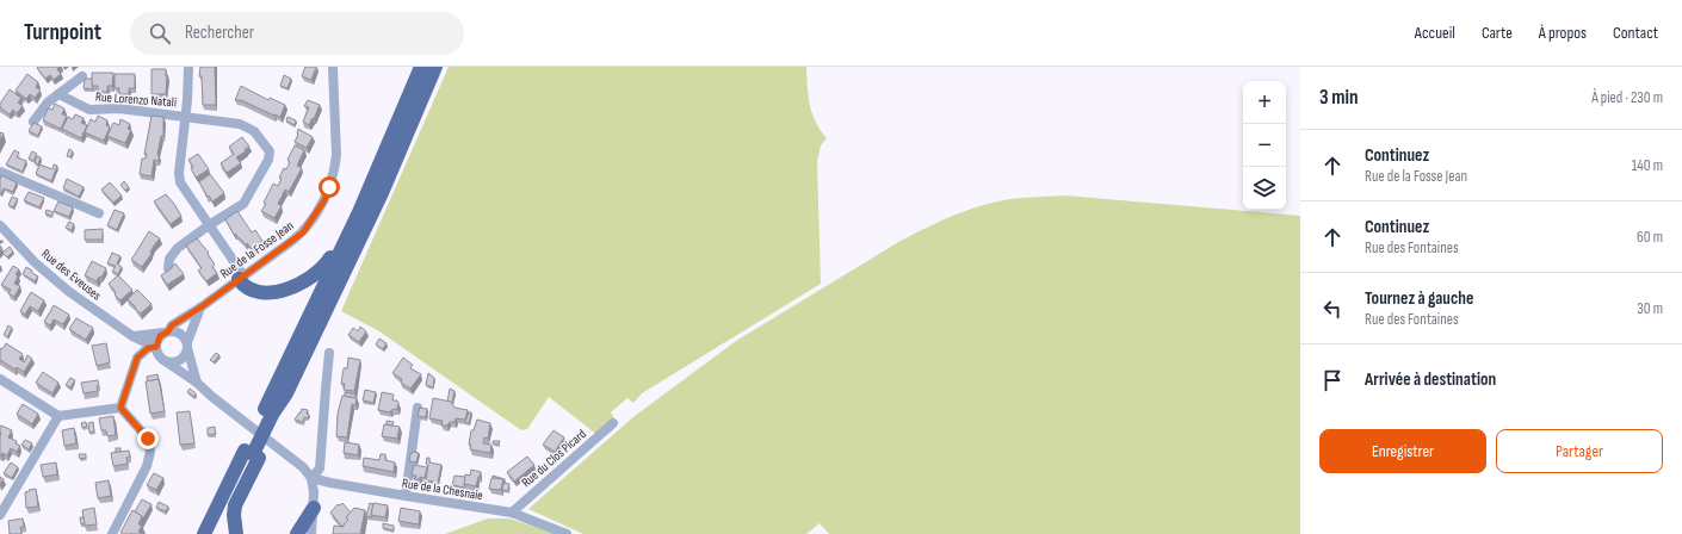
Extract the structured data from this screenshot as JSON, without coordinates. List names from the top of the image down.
{
  "streets": {
    "street": [
      "Rue Lorenzo Natali",
      "Rue de la Fosse Jean",
      "Rue des Eveuses",
      "Rue du Clos Picard",
      "Rue de la Chesnaie"
    ]
  },
  "crossings": [
    ["Rue de la Fosse Jean", "Rue des Eveuses"],
    ["Rue des Eveuses", "Rue de la Chesnaie"],
    ["Rue du Clos Picard", "Rue de la Chesnaie"]
  ],
  "page": {
    "header": "Turnpoint",
    "search": "Rechercher",
    "nav": [
      "Accueil",
      "Carte",
      "À propos",
      "Contact"
    ],
    "heading": ["3 min", "À pied · 230 m"],
    "map_buttons": ["+", "−"],
    "list": [
      ["Continuez", "Rue de la Fosse Jean", "140 m"],
      ["Continuez", "Rue des Fontaines", "60 m"],
      ["Tournez à gauche", "Rue des Fontaines", "30 m"],
      "Arrivée à destination"
    ],
    "buttons": ["Enregistrer", "Partager"]
  }
}
